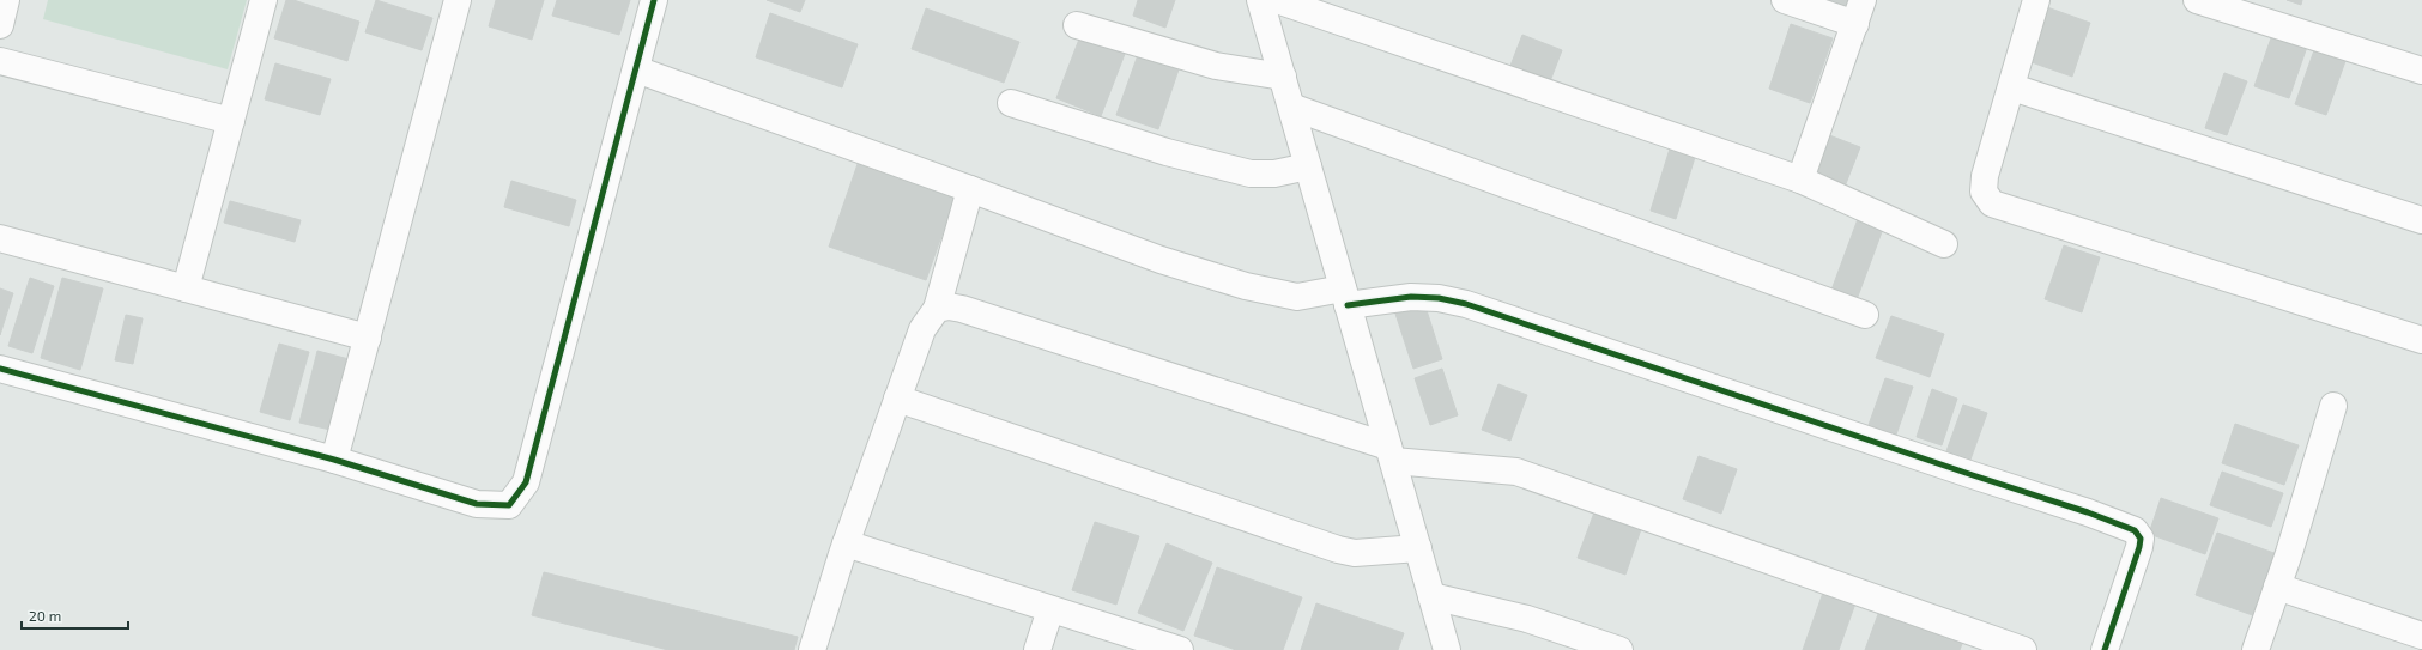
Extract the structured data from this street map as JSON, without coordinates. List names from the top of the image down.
{
  "scale_bar": "20 m"
}
